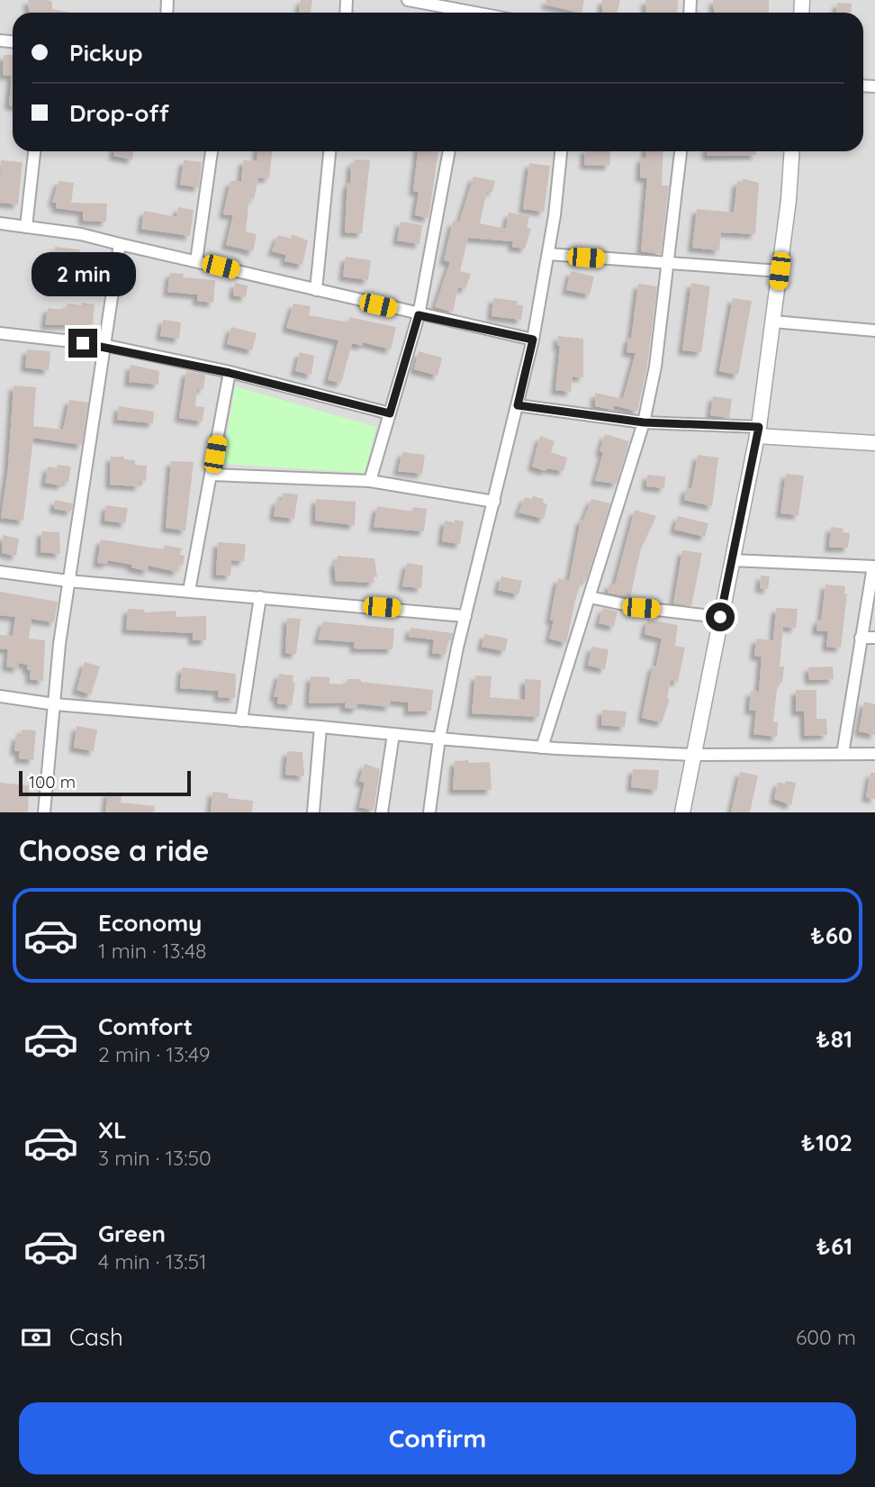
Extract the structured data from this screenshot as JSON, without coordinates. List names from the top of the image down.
{
  "scale_bar": "100 m",
  "page": {
    "banner": ["Pickup", "Drop-off"],
    "bubble": "2 min",
    "scale": "100 m",
    "heading": "Choose a ride",
    "list": [
      {
        "name": "Economy",
        "note": "1 min · 13:48",
        "value": "₺60"
      },
      {
        "name": "Comfort",
        "note": "2 min · 13:49",
        "value": "₺81"
      },
      {
        "name": "XL",
        "note": "3 min · 13:50",
        "value": "₺102"
      },
      {
        "name": "Green",
        "note": "4 min · 13:51",
        "value": "₺61"
      }
    ],
    "pay": ["Cash", "600 m"],
    "buttons": "Confirm"
  }
}
